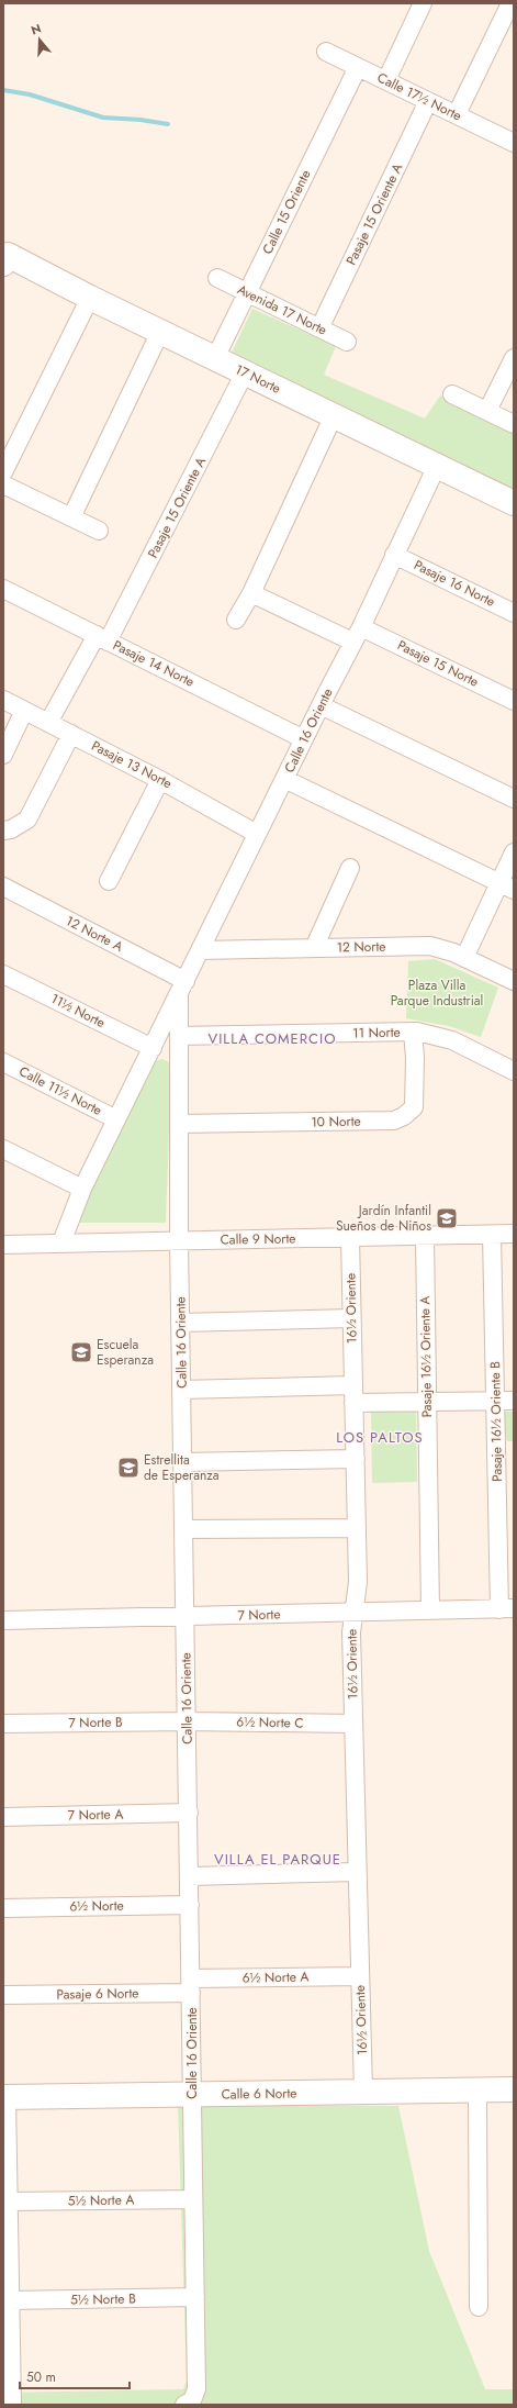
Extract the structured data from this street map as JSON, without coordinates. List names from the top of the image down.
{
  "streets": {
    "street": [
      "Calle 17½ Norte",
      "Calle 15 Oriente",
      "Pasaje 15 Oriente A",
      "Avenida 17 Norte",
      "17 Norte",
      "Pasaje 16 Norte",
      "Pasaje 14 Norte",
      "Pasaje 15 Norte",
      "Calle 16 Oriente",
      "Pasaje 13 Norte",
      "12 Norte A",
      "12 Norte",
      "11½ Norte",
      "11 Norte",
      "Calle 11½ Norte",
      "10 Norte",
      "Calle 9 Norte",
      "16½ Oriente",
      "Pasaje 16½ Oriente A",
      "Pasaje 16½ Oriente B",
      "7 Norte",
      "7 Norte B",
      "6½ Norte C",
      "7 Norte A",
      "6½ Norte",
      "6½ Norte A",
      "Pasaje 6 Norte",
      "Calle 6 Norte",
      "5½ Norte A",
      "5½ Norte B"
    ]
  },
  "crossings": [
    ["Calle 17½ Norte", "Calle 15 Oriente"],
    ["Calle 17½ Norte", "Pasaje 15 Oriente A"],
    ["Calle 15 Oriente", "Avenida 17 Norte"],
    ["Calle 15 Oriente", "17 Norte"],
    ["Pasaje 15 Oriente A", "Avenida 17 Norte"],
    ["Pasaje 15 Oriente A", "17 Norte"],
    ["Pasaje 15 Oriente A", "Pasaje 14 Norte"],
    ["Pasaje 15 Oriente A", "Pasaje 13 Norte"],
    ["17 Norte", "Calle 16 Oriente"],
    ["Pasaje 16 Norte", "Calle 16 Oriente"],
    ["Pasaje 14 Norte", "Calle 16 Oriente"],
    ["Pasaje 15 Norte", "Calle 16 Oriente"],
    ["Calle 16 Oriente", "Pasaje 13 Norte"],
    ["Calle 16 Oriente", "12 Norte A"],
    ["Calle 16 Oriente", "12 Norte"],
    ["Calle 16 Oriente", "11½ Norte"],
    ["Calle 16 Oriente", "11 Norte"],
    ["Calle 16 Oriente", "Calle 11½ Norte"],
    ["Calle 16 Oriente", "10 Norte"],
    ["Calle 16 Oriente", "Calle 9 Norte"],
    ["Calle 16 Oriente", "7 Norte"],
    ["Calle 16 Oriente", "7 Norte B"],
    ["Calle 16 Oriente", "6½ Norte C"],
    ["Calle 16 Oriente", "7 Norte A"],
    ["Calle 16 Oriente", "6½ Norte"],
    ["Calle 16 Oriente", "6½ Norte A"],
    ["Calle 16 Oriente", "Pasaje 6 Norte"],
    ["Calle 16 Oriente", "Calle 6 Norte"],
    ["Calle 16 Oriente", "5½ Norte A"],
    ["Calle 16 Oriente", "5½ Norte B"],
    ["11 Norte", "10 Norte"],
    ["Calle 9 Norte", "16½ Oriente"],
    ["Calle 9 Norte", "Pasaje 16½ Oriente A"],
    ["Calle 9 Norte", "Pasaje 16½ Oriente B"],
    ["16½ Oriente", "7 Norte"],
    ["16½ Oriente", "6½ Norte C"],
    ["16½ Oriente", "6½ Norte A"],
    ["16½ Oriente", "Calle 6 Norte"],
    ["Pasaje 16½ Oriente A", "7 Norte"],
    ["Pasaje 16½ Oriente B", "7 Norte"],
    ["7 Norte B", "6½ Norte C"],
    ["6½ Norte A", "Pasaje 6 Norte"]
  ],
  "districts": ["VILLA COMERCIO", "LOS PALTOS", "VILLA EL PARQUE"],
  "parks": ["Plaza Villa Parque Industrial"],
  "places": {
    "school or university": ["Jardín Infantil Sueños de Niños", "Escuela Esperanza", "Estrellita de Esperanza"]
  },
  "scale_bar": "50 m",
  "north": "top"
}
